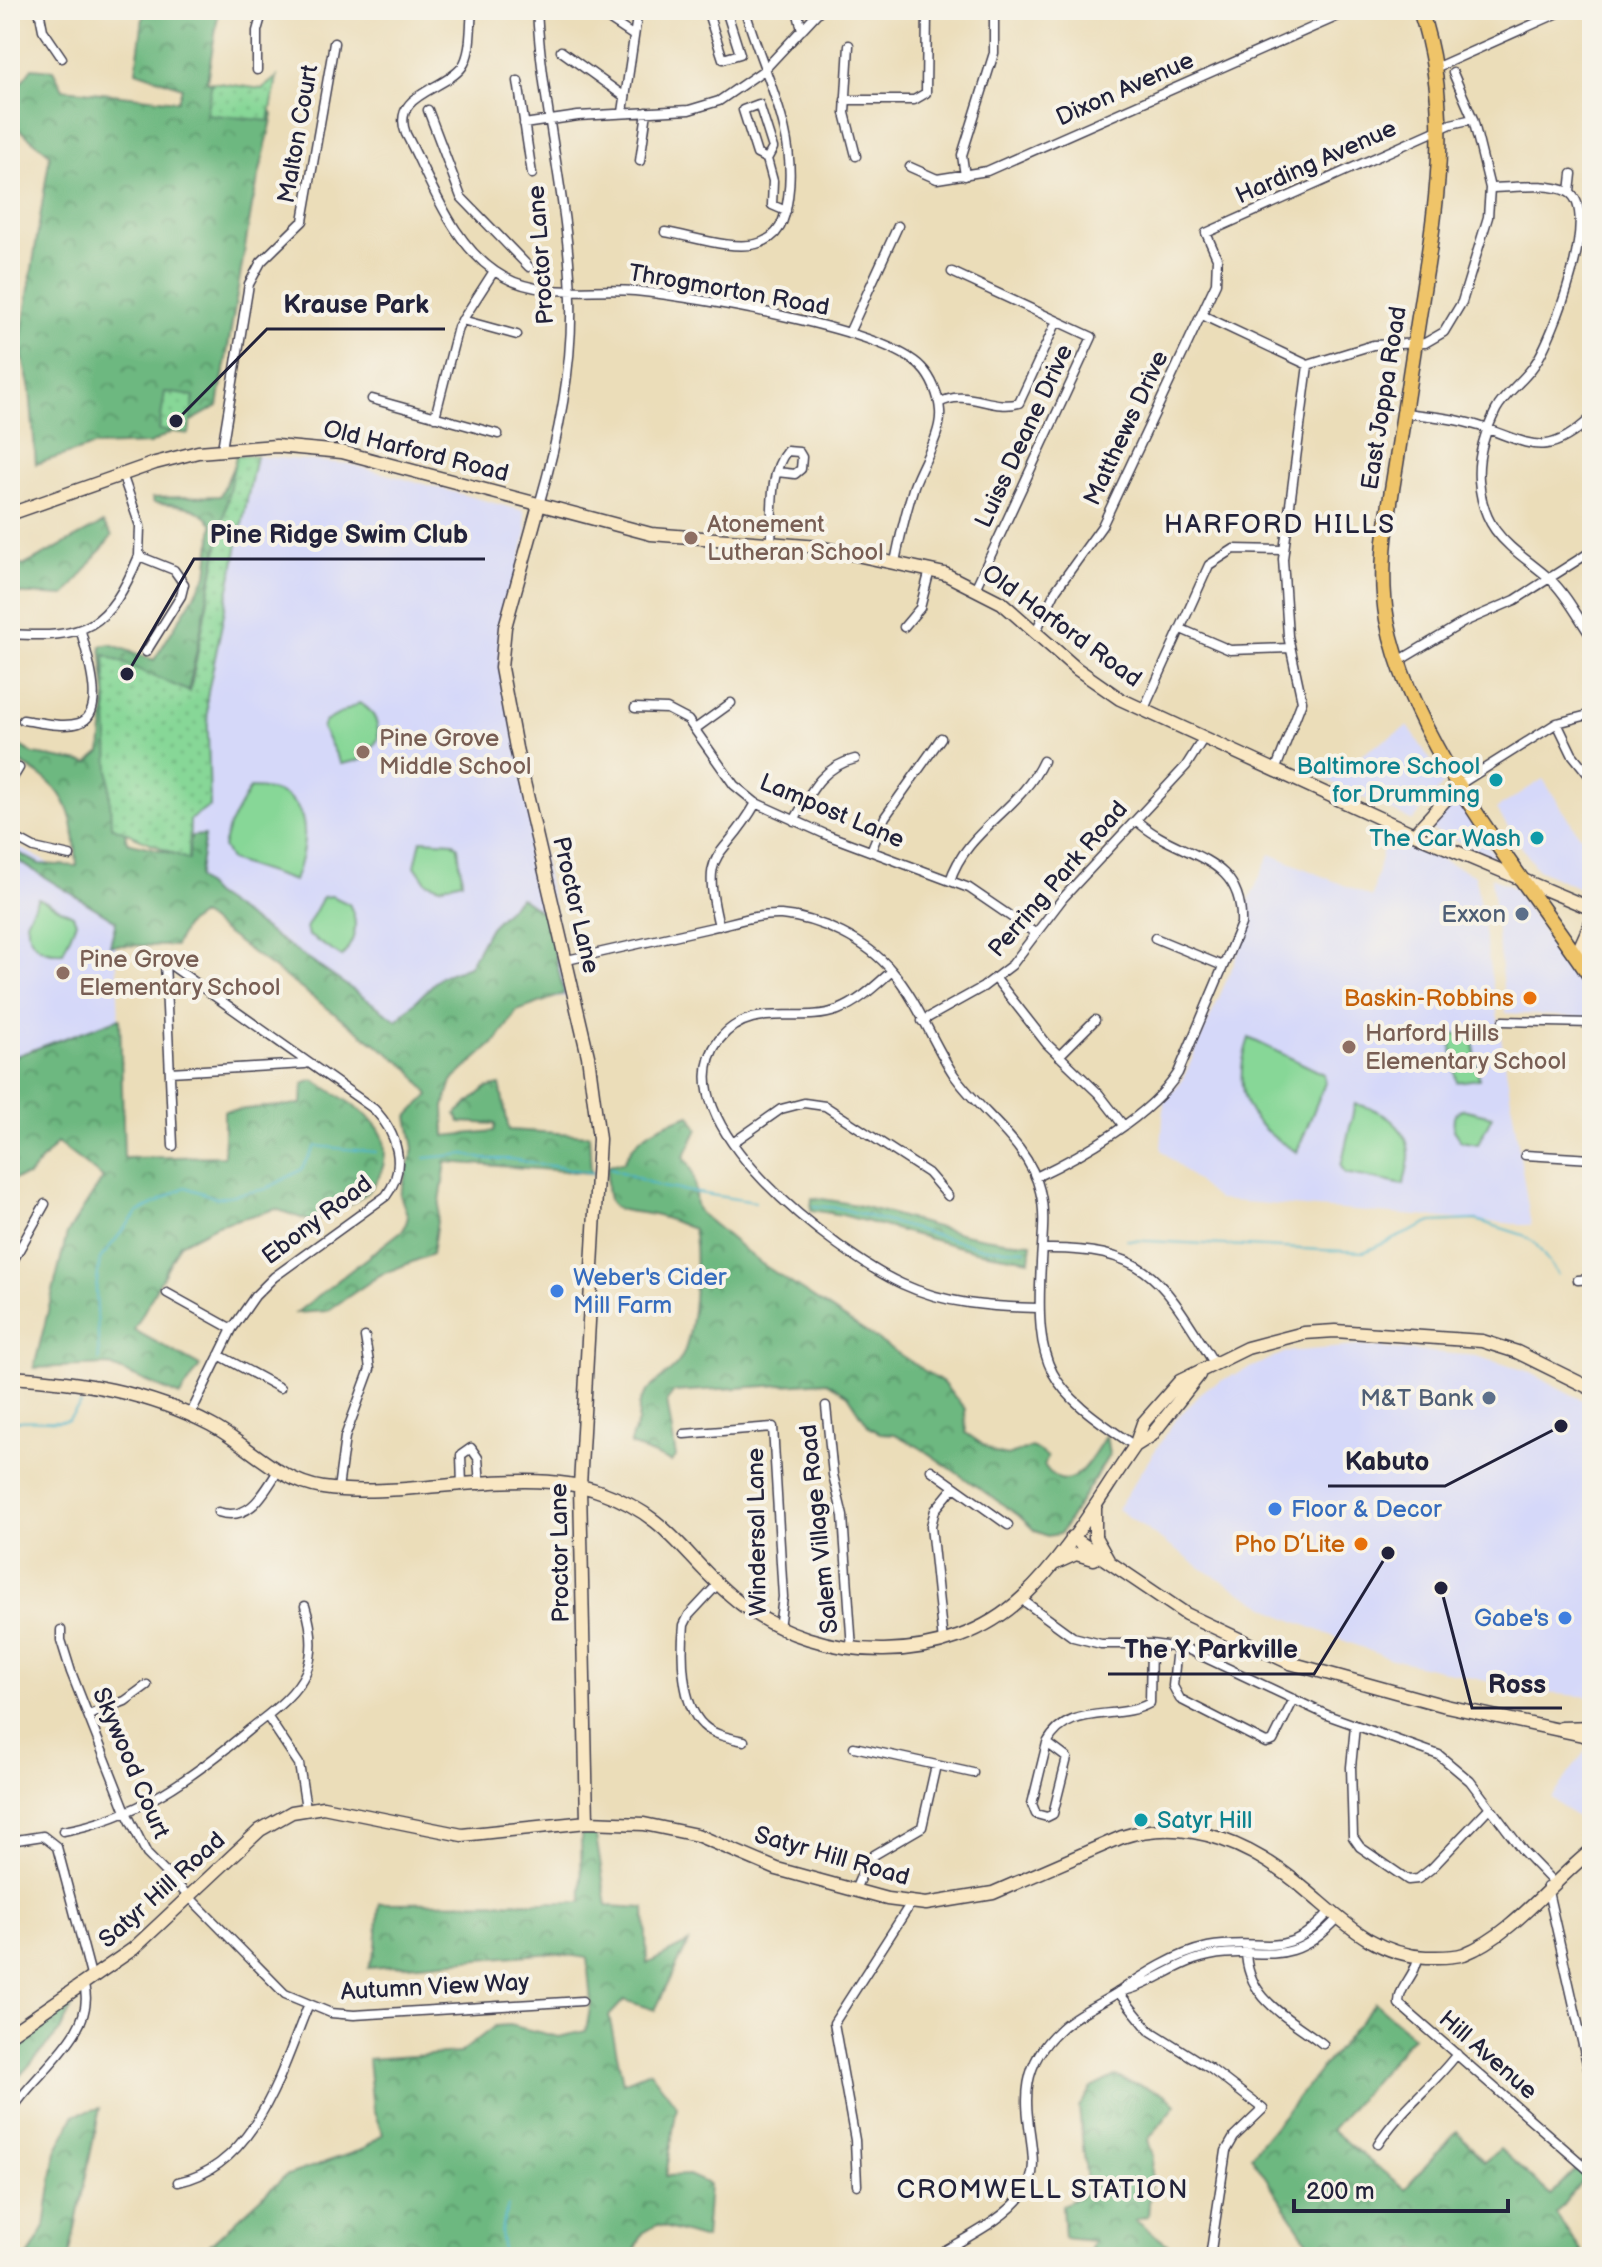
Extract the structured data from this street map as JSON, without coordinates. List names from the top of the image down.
{
  "streets": {
    "main road": ["East Joppa Road"],
    "street": [
      "Dixon Avenue",
      "Malton Court",
      "Harding Avenue",
      "Proctor Lane",
      "Throgmorton Road",
      "Matthews Drive",
      "Luiss Deane Drive",
      "Old Harford Road",
      "Lampost Lane",
      "Perring Park Road",
      "Ebony Road",
      "Salem Village Road",
      "Windersal Lane",
      "Skywood Court",
      "Satyr Hill Road",
      "Autumn View Way",
      "Hill Avenue"
    ]
  },
  "crossings": [
    ["Malton Court", "Old Harford Road"],
    ["Harding Avenue", "East Joppa Road"],
    ["Harding Avenue", "Matthews Drive"],
    ["Proctor Lane", "Throgmorton Road"],
    ["Proctor Lane", "Old Harford Road"],
    ["Proctor Lane", "Satyr Hill Road"],
    ["East Joppa Road", "Old Harford Road"],
    ["Matthews Drive", "Old Harford Road"],
    ["Luiss Deane Drive", "Old Harford Road"],
    ["Old Harford Road", "Perring Park Road"],
    ["Lampost Lane", "Perring Park Road"],
    ["Skywood Court", "Satyr Hill Road"],
    ["Skywood Court", "Autumn View Way"],
    ["Satyr Hill Road", "Autumn View Way"],
    ["Satyr Hill Road", "Hill Avenue"]
  ],
  "districts": ["HARFORD HILLS", "CROMWELL STATION"],
  "places": [
    "Krause Park",
    "Atonement Lutheran School",
    "Pine Ridge Swim Club",
    "Pine Grove Middle School",
    "Baltimore School for Drumming",
    "The Car Wash",
    "Exxon",
    "Pine Grove Elementary School",
    "Baskin-Robbins",
    "Harford Hills Elementary School",
    "Weber's Cider Mill Farm",
    "M&T Bank",
    "Kabuto",
    "Floor & Decor",
    "Pho D’Lite",
    "The Y Parkville",
    "Ross",
    "Gabe's",
    "Satyr Hill"
  ],
  "scale_bar": "200 m"
}
